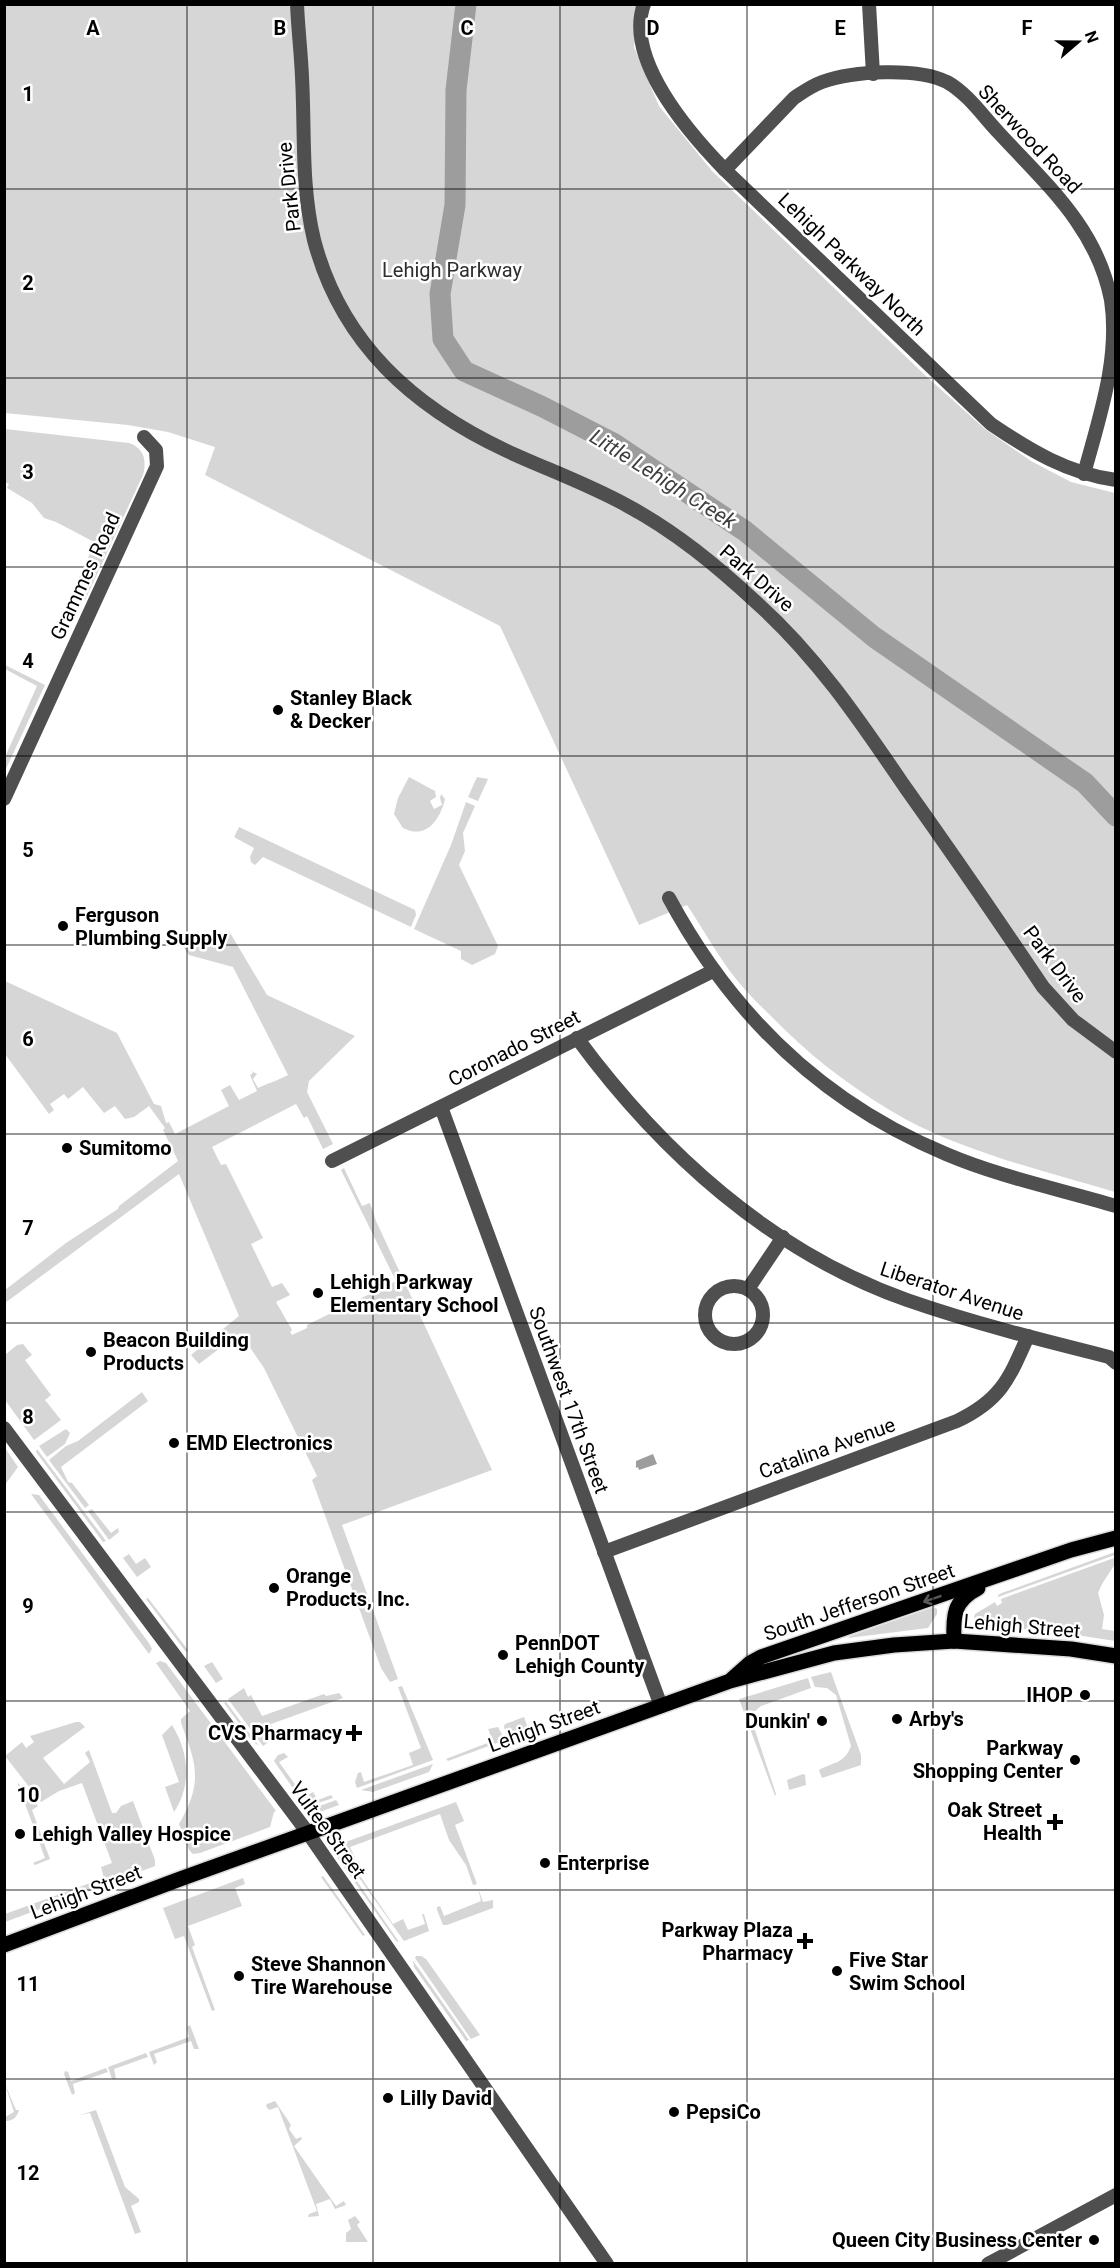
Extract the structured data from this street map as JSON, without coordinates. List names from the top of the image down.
{
  "streets": {
    "main road": ["South Jefferson Street", "Lehigh Street"],
    "street": [
      "Sherwood Road",
      "Park Drive",
      "Lehigh Parkway North",
      "Grammes Road",
      "Coronado Street",
      "Liberator Avenue",
      "Southwest 17th Street",
      "Catalina Avenue",
      "Vultee Street"
    ]
  },
  "crossings": [
    ["Sherwood Road", "Lehigh Parkway North"],
    ["Coronado Street", "Liberator Avenue"],
    ["Coronado Street", "Southwest 17th Street"],
    ["Liberator Avenue", "Catalina Avenue"],
    ["Southwest 17th Street", "Catalina Avenue"],
    ["Southwest 17th Street", "Lehigh Street"],
    ["South Jefferson Street", "Lehigh Street"],
    ["Lehigh Street", "Vultee Street"]
  ],
  "one_way": ["South Jefferson Street"],
  "water": ["Little Lehigh Creek"],
  "parks": ["Lehigh Parkway"],
  "places": {
    "other": [
      "Stanley Black & Decker",
      "Ferguson Plumbing Supply",
      "Sumitomo",
      "Lehigh Parkway Elementary School",
      "Beacon Building Products",
      "EMD Electronics",
      "Orange Products, Inc.",
      "PennDOT Lehigh County",
      "IHOP",
      "Arby's",
      "Dunkin'",
      "Parkway Shopping Center",
      "Lehigh Valley Hospice",
      "Enterprise",
      "Five Star Swim School",
      "Steve Shannon Tire Warehouse",
      "Lilly David",
      "PepsiCo",
      "Queen City Business Center"
    ],
    "health": ["CVS Pharmacy", "Oak Street Health", "Parkway Plaza Pharmacy"]
  },
  "north": "right",
  "grid": {
    "columns": [
      "A",
      "B",
      "C",
      "D",
      "E",
      "F"
    ],
    "rows": [
      "1",
      "2",
      "3",
      "4",
      "5",
      "6",
      "7",
      "8",
      "9",
      "10",
      "11",
      "12"
    ]
  }
}
